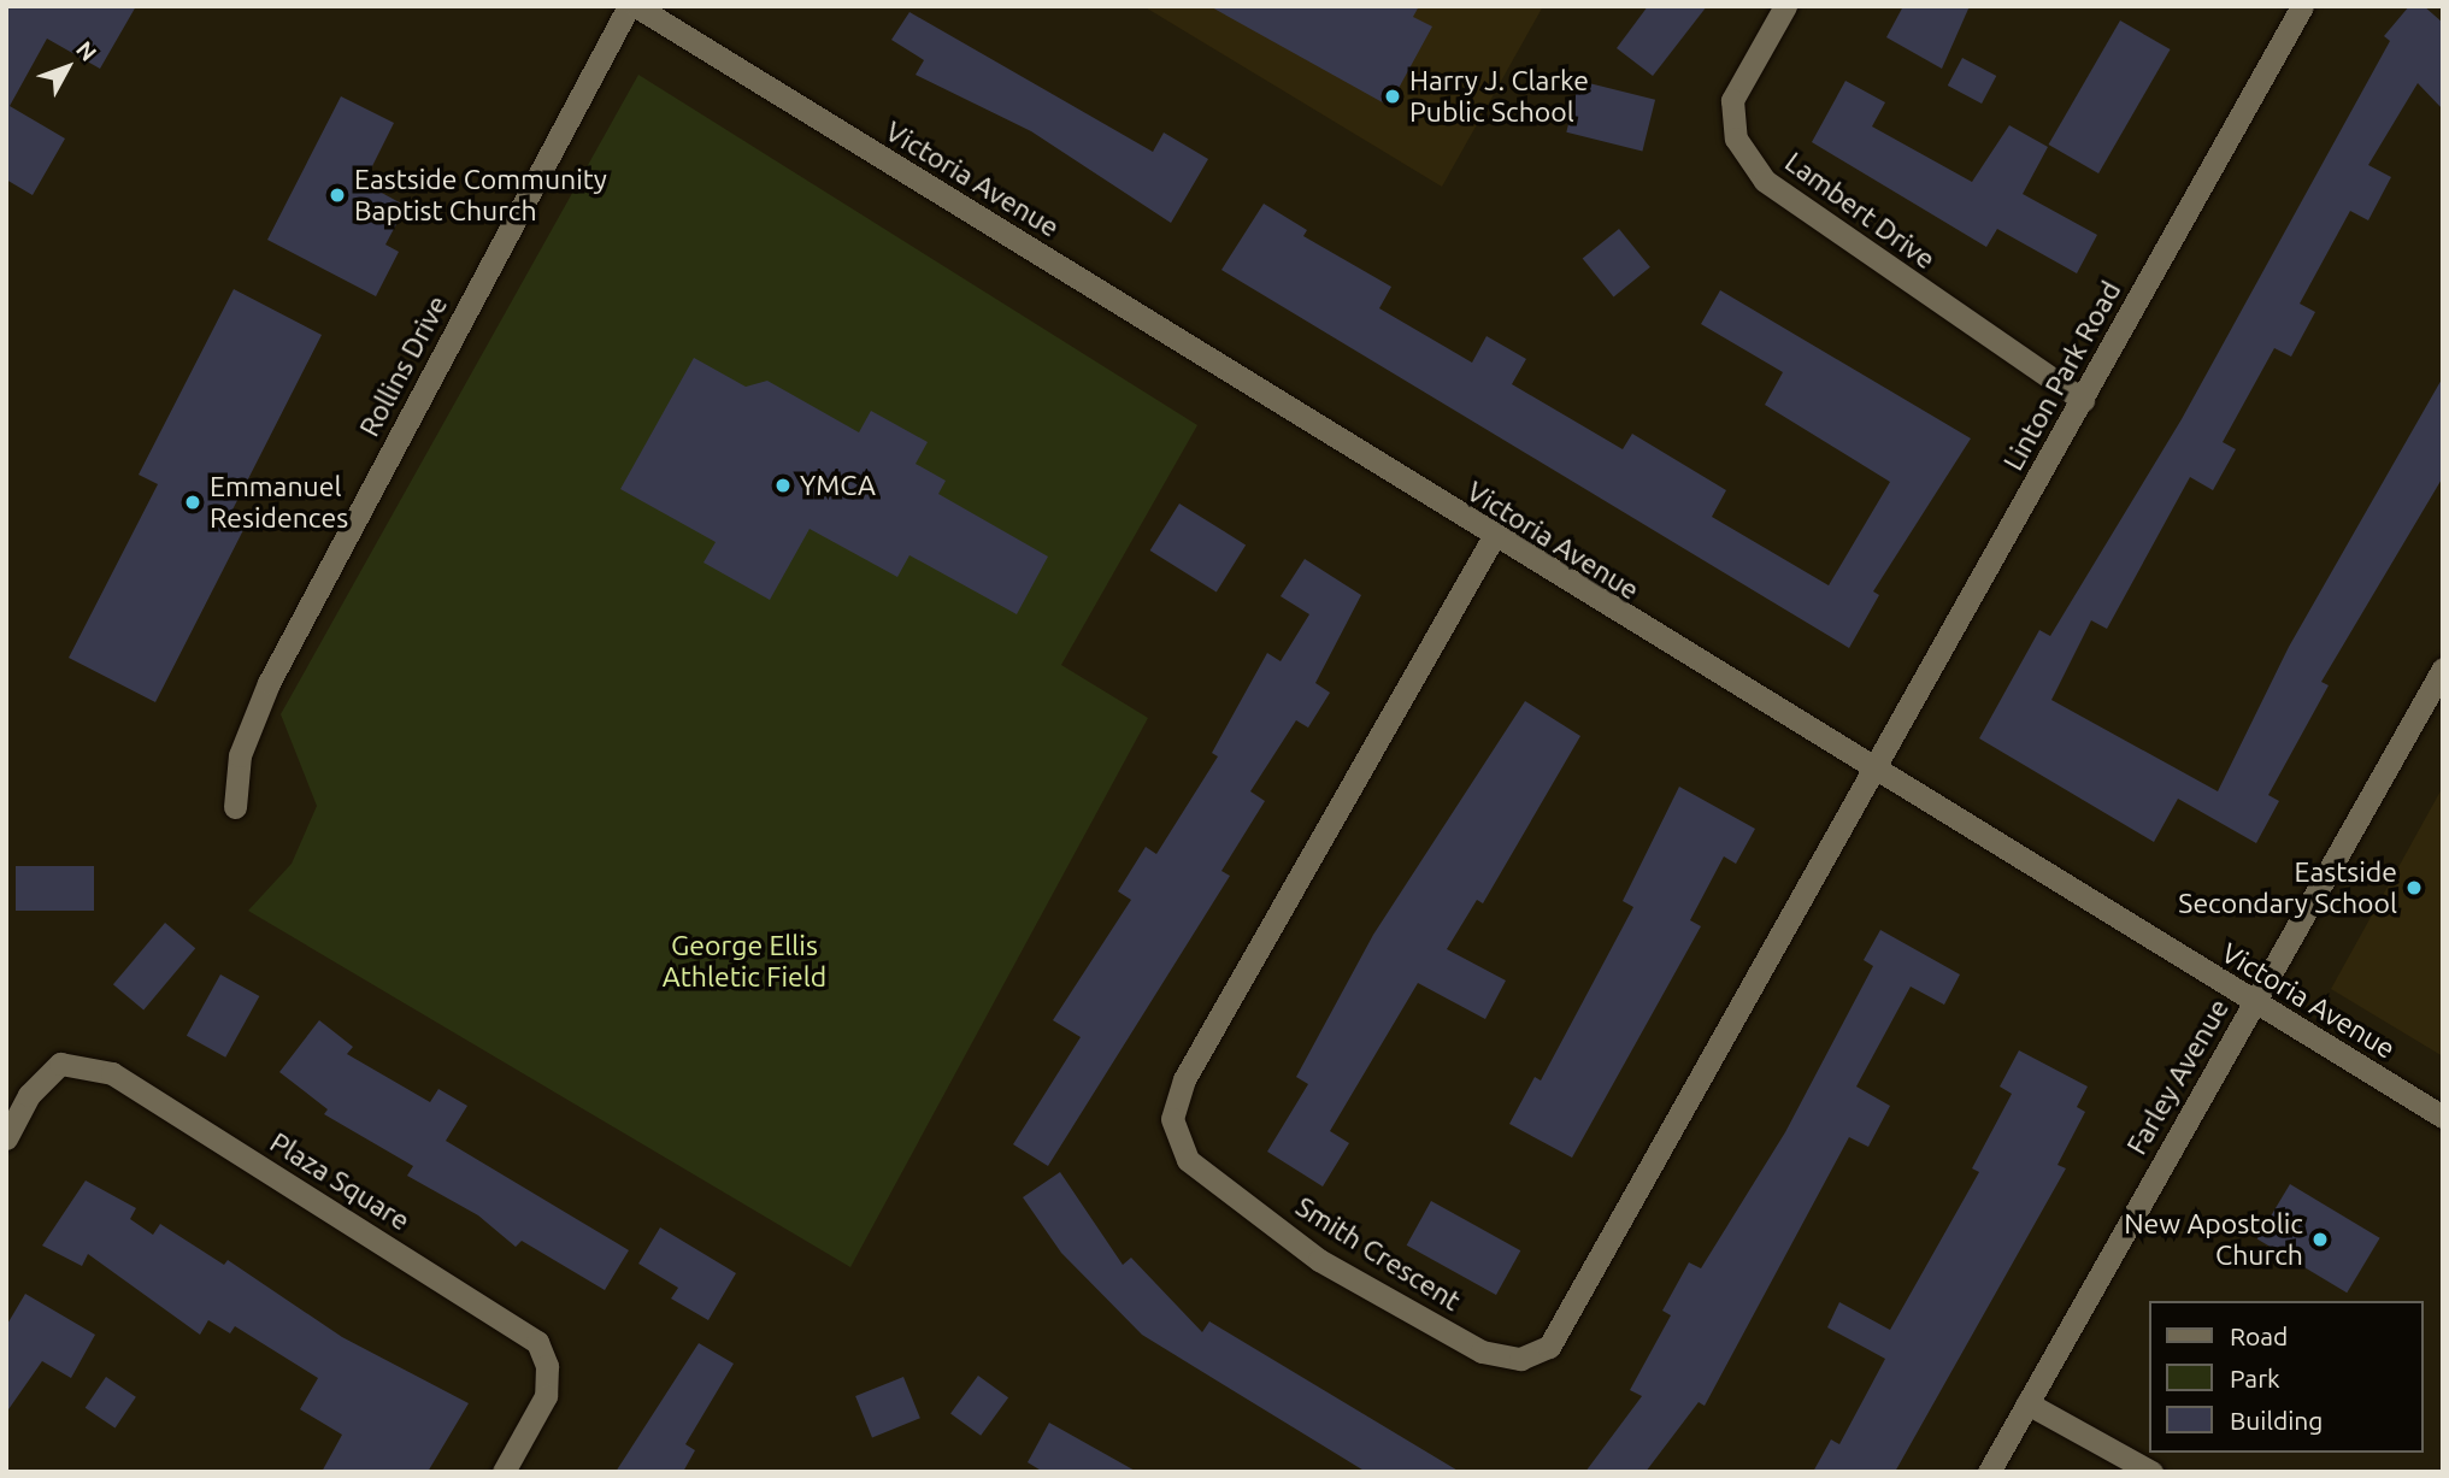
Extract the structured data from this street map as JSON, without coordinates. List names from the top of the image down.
{
  "streets": {
    "street": [
      "Victoria Avenue",
      "Lambert Drive",
      "Rollins Drive",
      "Linton Park Road",
      "Farley Avenue",
      "Plaza Square",
      "Smith Crescent"
    ]
  },
  "crossings": [
    ["Victoria Avenue", "Linton Park Road"],
    ["Victoria Avenue", "Farley Avenue"],
    ["Victoria Avenue", "Smith Crescent"],
    ["Lambert Drive", "Linton Park Road"],
    ["Linton Park Road", "Smith Crescent"]
  ],
  "parks": ["George Ellis Athletic Field"],
  "places": [
    "Harry J. Clarke Public School",
    "Eastside Community Baptist Church",
    "YMCA",
    "Emmanuel Residences",
    "Eastside Secondary School",
    "New Apostolic Church"
  ],
  "legend": ["Road", "Park", "Building"],
  "north": "top right"
}
